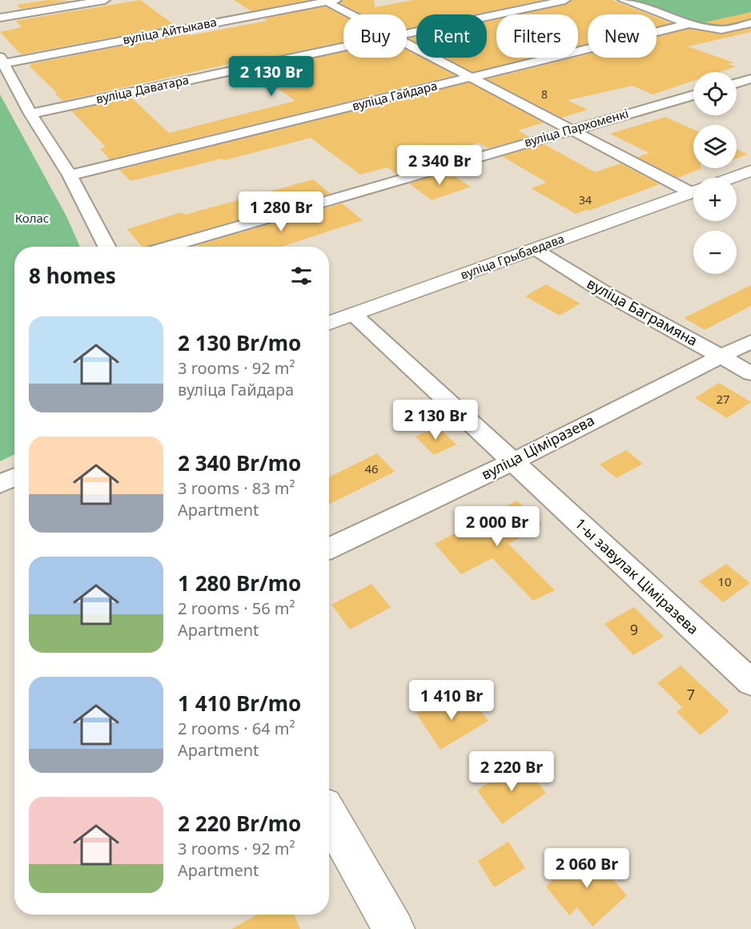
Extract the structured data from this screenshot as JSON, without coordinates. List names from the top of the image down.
{
  "streets": {
    "street": [
      "вуліца Айтыкава",
      "вуліца Даватара",
      "вуліца Гайдара",
      "вуліца Пархоменкі",
      "вуліца Грыбаедава",
      "вуліца Баграмяна",
      "вуліца Ціміразева",
      "1-ы завулак Ціміразева"
    ]
  },
  "crossings": [
    ["вуліца Грыбаедава", "вуліца Баграмяна"],
    ["вуліца Грыбаедава", "1-ы завулак Ціміразева"],
    ["вуліца Баграмяна", "вуліца Ціміразева"],
    ["вуліца Ціміразева", "1-ы завулак Ціміразева"]
  ],
  "parks": ["Колас"],
  "house_numbers": [
    "8",
    "34",
    "27",
    "46",
    "10",
    "9",
    "7"
  ],
  "page": {
    "chip": [
      "Buy",
      "Rent",
      "Filters",
      "New"
    ],
    "price": [
      "2 130 Br",
      "2 340 Br",
      "1 280 Br",
      "2 130 Br",
      "2 000 Br",
      "1 410 Br",
      "2 220 Br",
      "2 060 Br"
    ],
    "map_buttons": ["+", "−"],
    "heading": "8 homes",
    "list": [
      {
        "name": "2 130 Br/mo",
        "note": "3 rooms · 92 m² · вуліца Гайдара"
      },
      {
        "name": "2 340 Br/mo",
        "note": "3 rooms · 83 m² · Apartment"
      },
      {
        "name": "1 280 Br/mo",
        "note": "2 rooms · 56 m² · Apartment"
      },
      {
        "name": "1 410 Br/mo",
        "note": "2 rooms · 64 m² · Apartment"
      },
      {
        "name": "2 220 Br/mo",
        "note": "3 rooms · 92 m² · Apartment"
      }
    ]
  }
}
